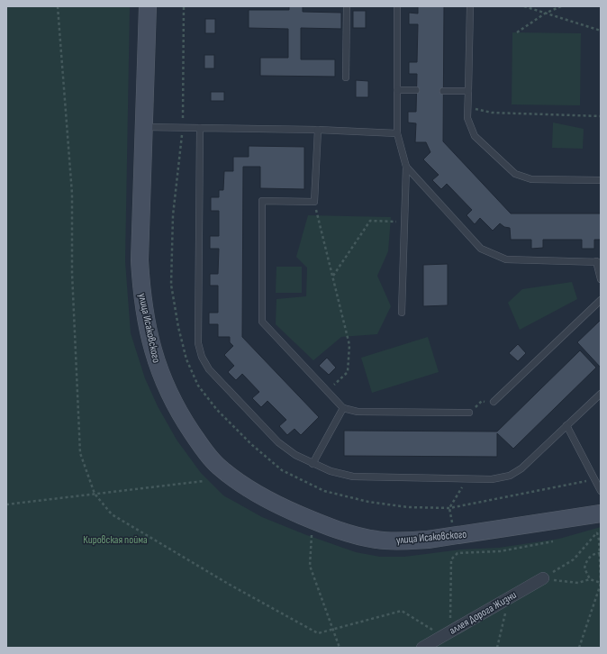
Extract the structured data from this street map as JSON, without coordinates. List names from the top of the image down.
{
  "streets": {
    "street": ["улица Исаковского", "аллея Дорога Жизни"]
  },
  "parks": ["Кировская пойма"]
}
